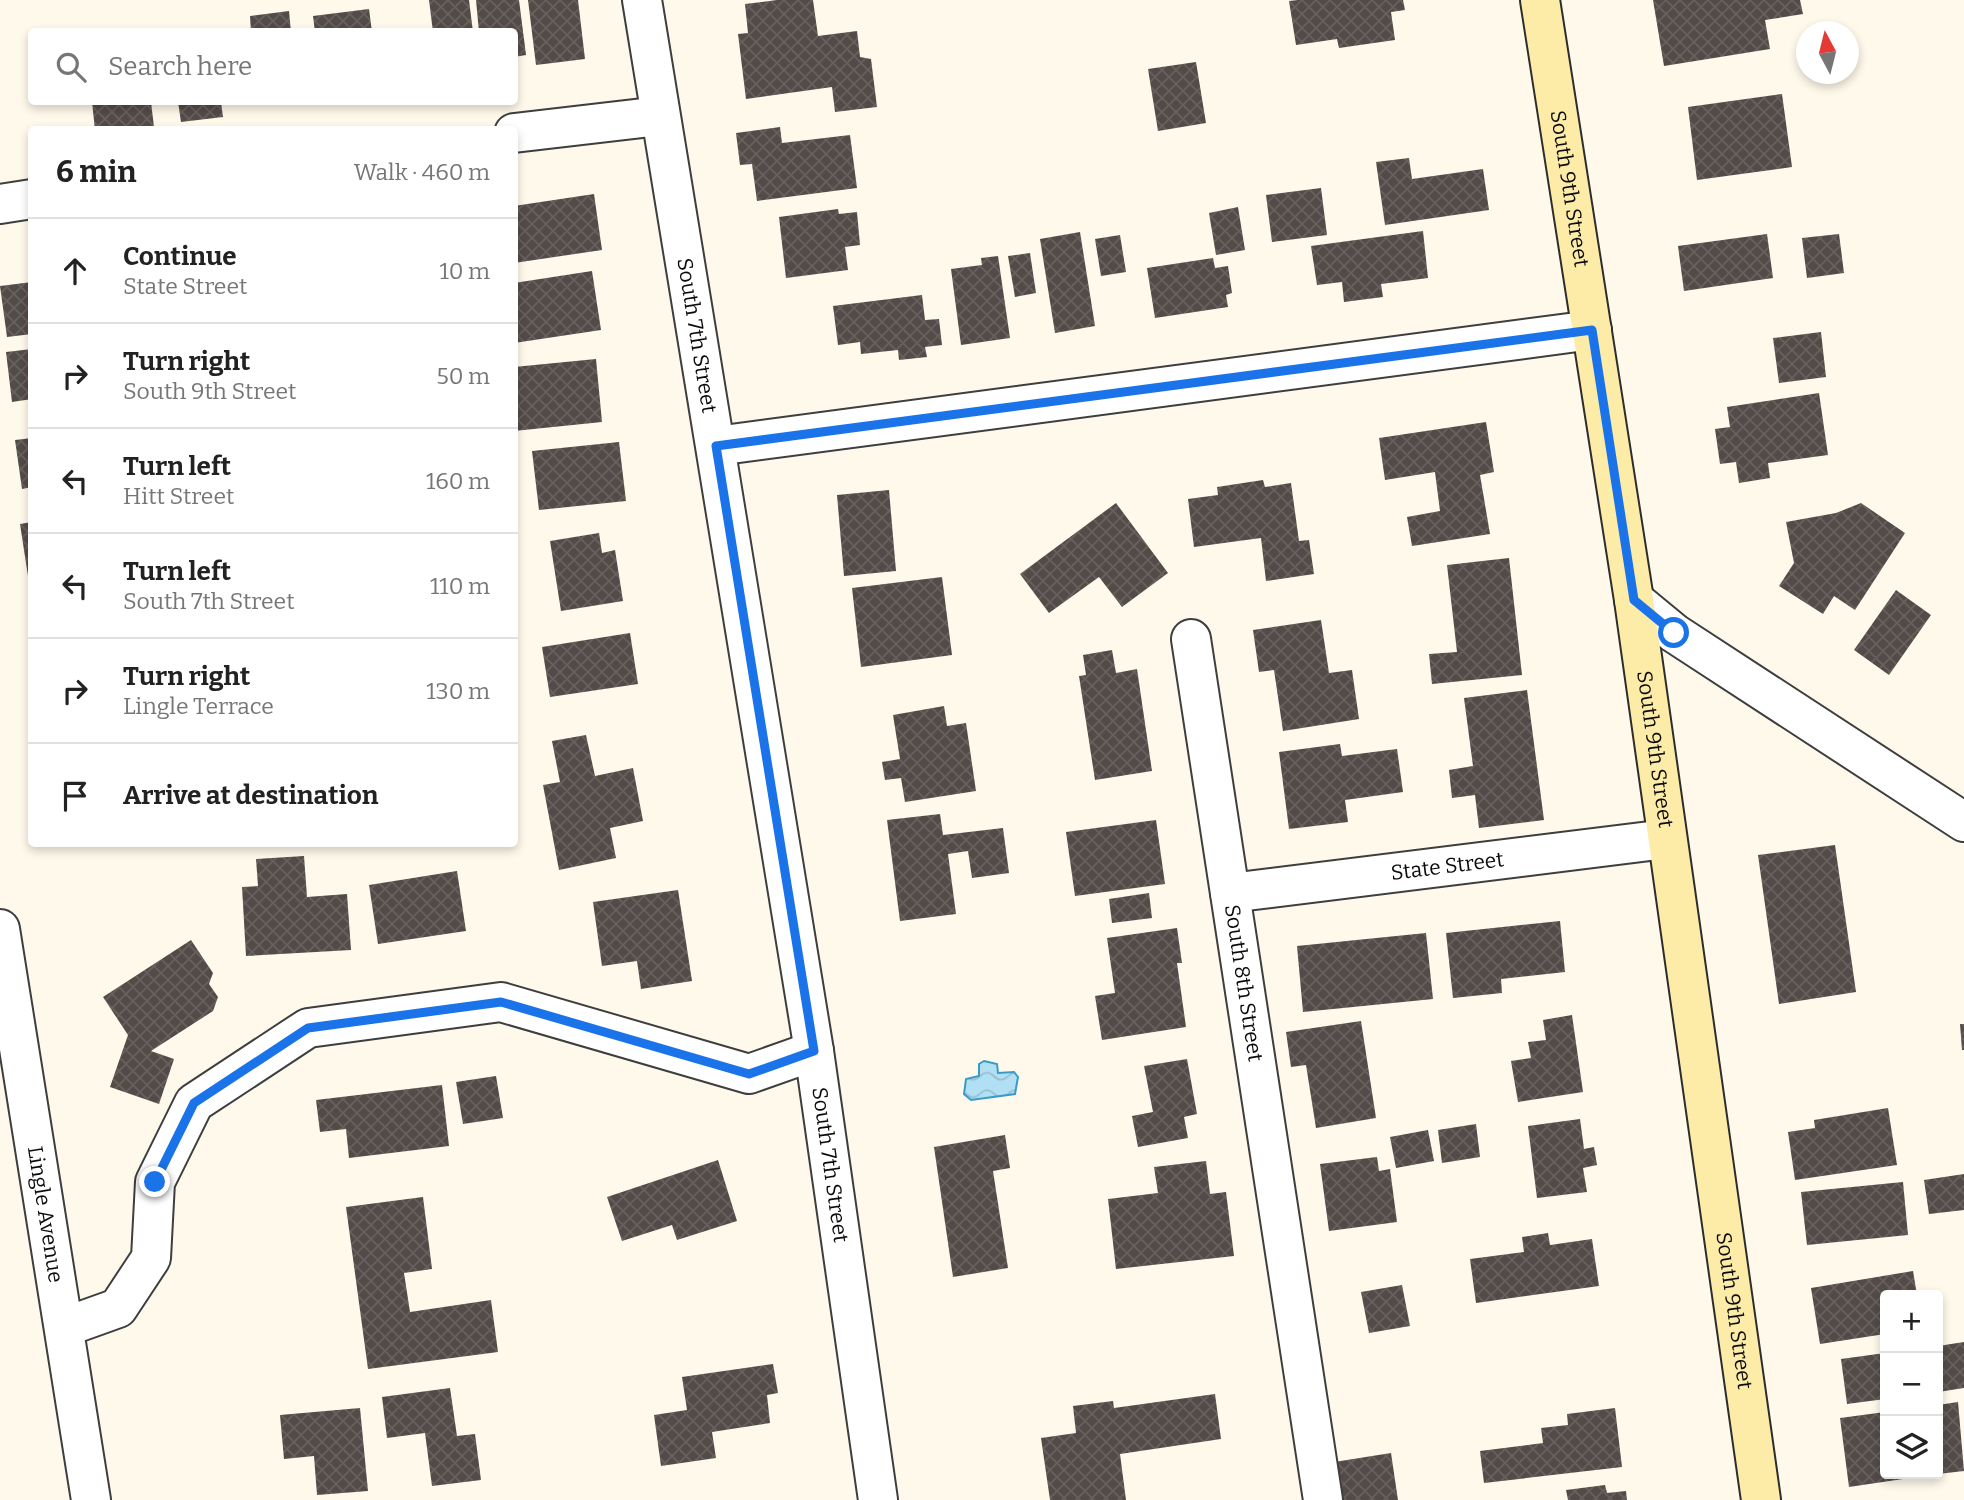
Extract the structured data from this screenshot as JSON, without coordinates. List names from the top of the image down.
{
  "streets": {
    "street": [
      "South 9th Street",
      "South 7th Street",
      "State Street",
      "South 8th Street",
      "Lingle Avenue"
    ]
  },
  "crossings": [
    ["South 9th Street", "State Street"],
    ["State Street", "South 8th Street"]
  ],
  "north": "top",
  "page": {
    "search": "Search here",
    "heading": ["6 min", "Walk · 460 m"],
    "list": [
      ["Continue", "State Street", "10 m"],
      ["Turn right", "South 9th Street", "50 m"],
      ["Turn left", "Hitt Street", "160 m"],
      ["Turn left", "South 7th Street", "110 m"],
      ["Turn right", "Lingle Terrace", "130 m"],
      "Arrive at destination"
    ],
    "map_buttons": ["+", "−"]
  }
}
